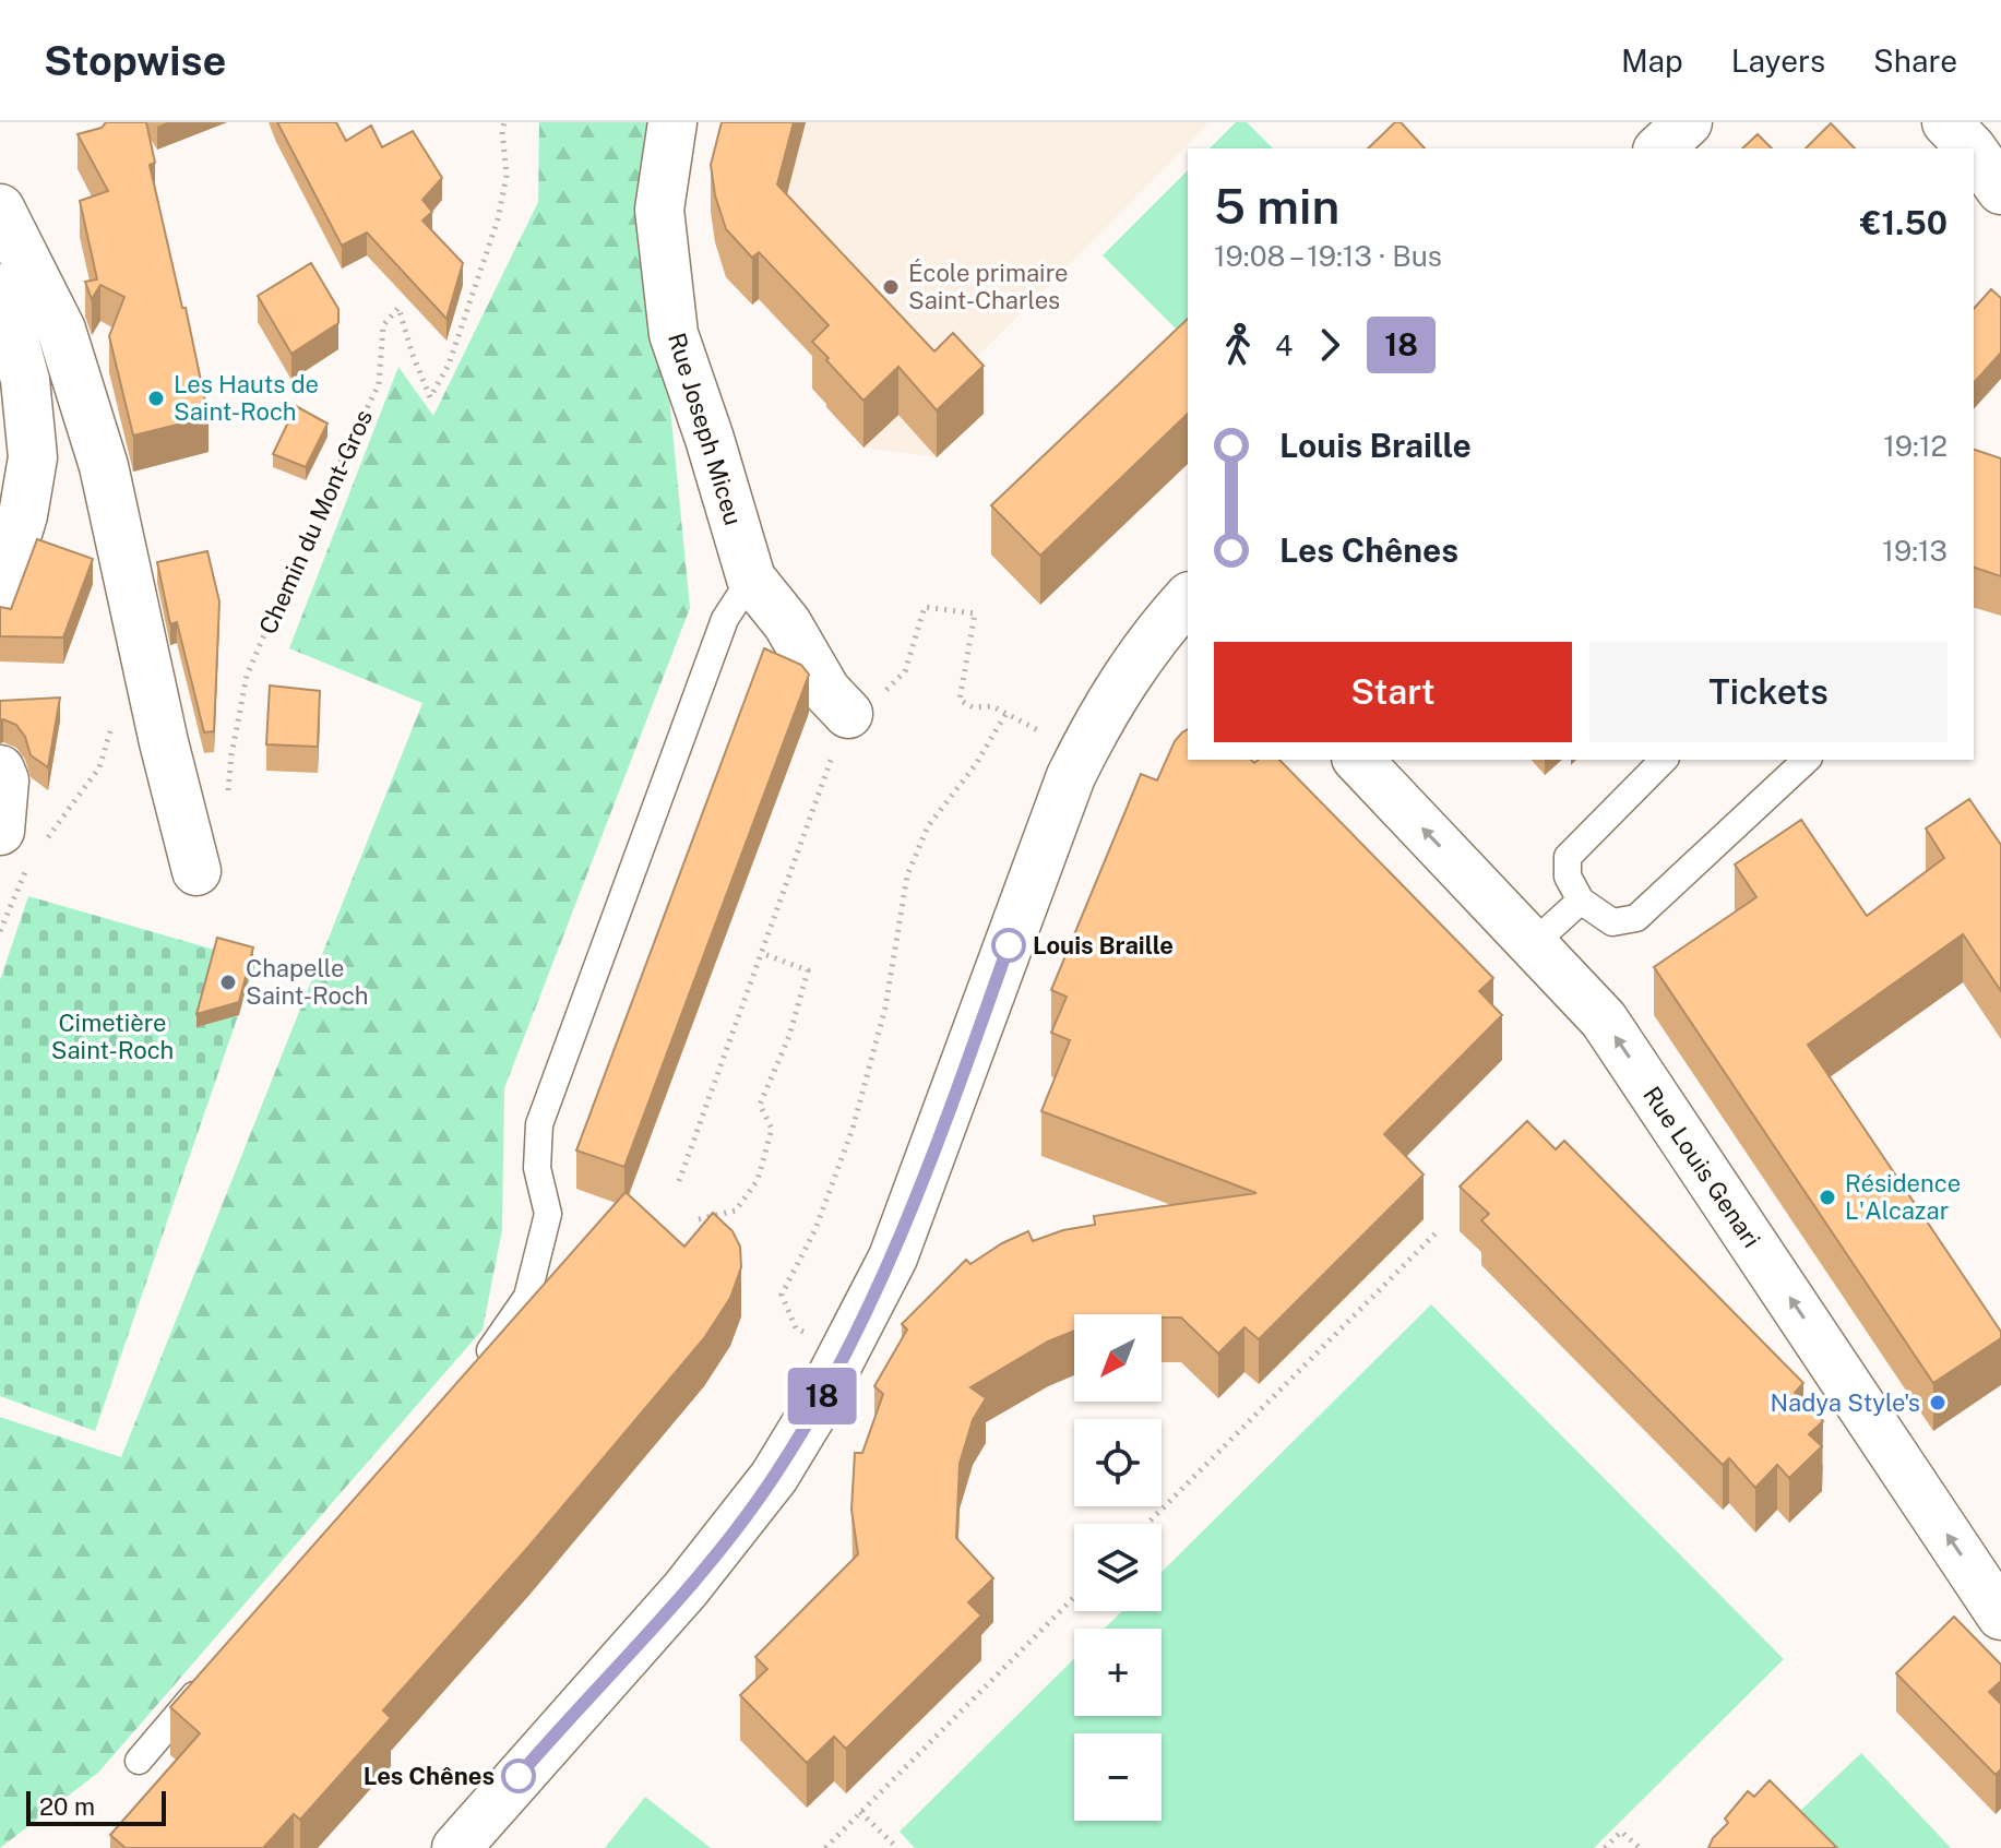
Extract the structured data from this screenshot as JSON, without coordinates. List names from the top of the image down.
{
  "streets": {
    "street": ["Rue Joseph Miceu", "Rue Louis Genari"],
    "path": ["Chemin du Mont-Gros"]
  },
  "one_way": ["Rue Louis Genari"],
  "parks": ["Cimetière Saint-Roch"],
  "places": [
    "École primaire Saint-Charles",
    "Les Hauts de Saint-Roch",
    "Louis Braille",
    "Chapelle Saint-Roch",
    "Résidence L'Alcazar",
    "Nadya Style's",
    "Les Chênes"
  ],
  "lines": ["bus line 18"],
  "scale_bar": "20 m",
  "north": "bottom left",
  "page": {
    "header": "Stopwise",
    "nav": ["Map", "Layers", "Share"],
    "on_map": "18",
    "heading": ["5 min", "19:08 – 19:13 · Bus", "€1.50"],
    "legs": ["4", "18"],
    "list": [
      {
        "name": "Louis Braille",
        "value": "19:12"
      },
      {
        "name": "Les Chênes",
        "value": "19:13"
      }
    ],
    "buttons": ["Start", "Tickets"],
    "map_buttons": ["+", "−"],
    "scale": "20 m"
  }
}
